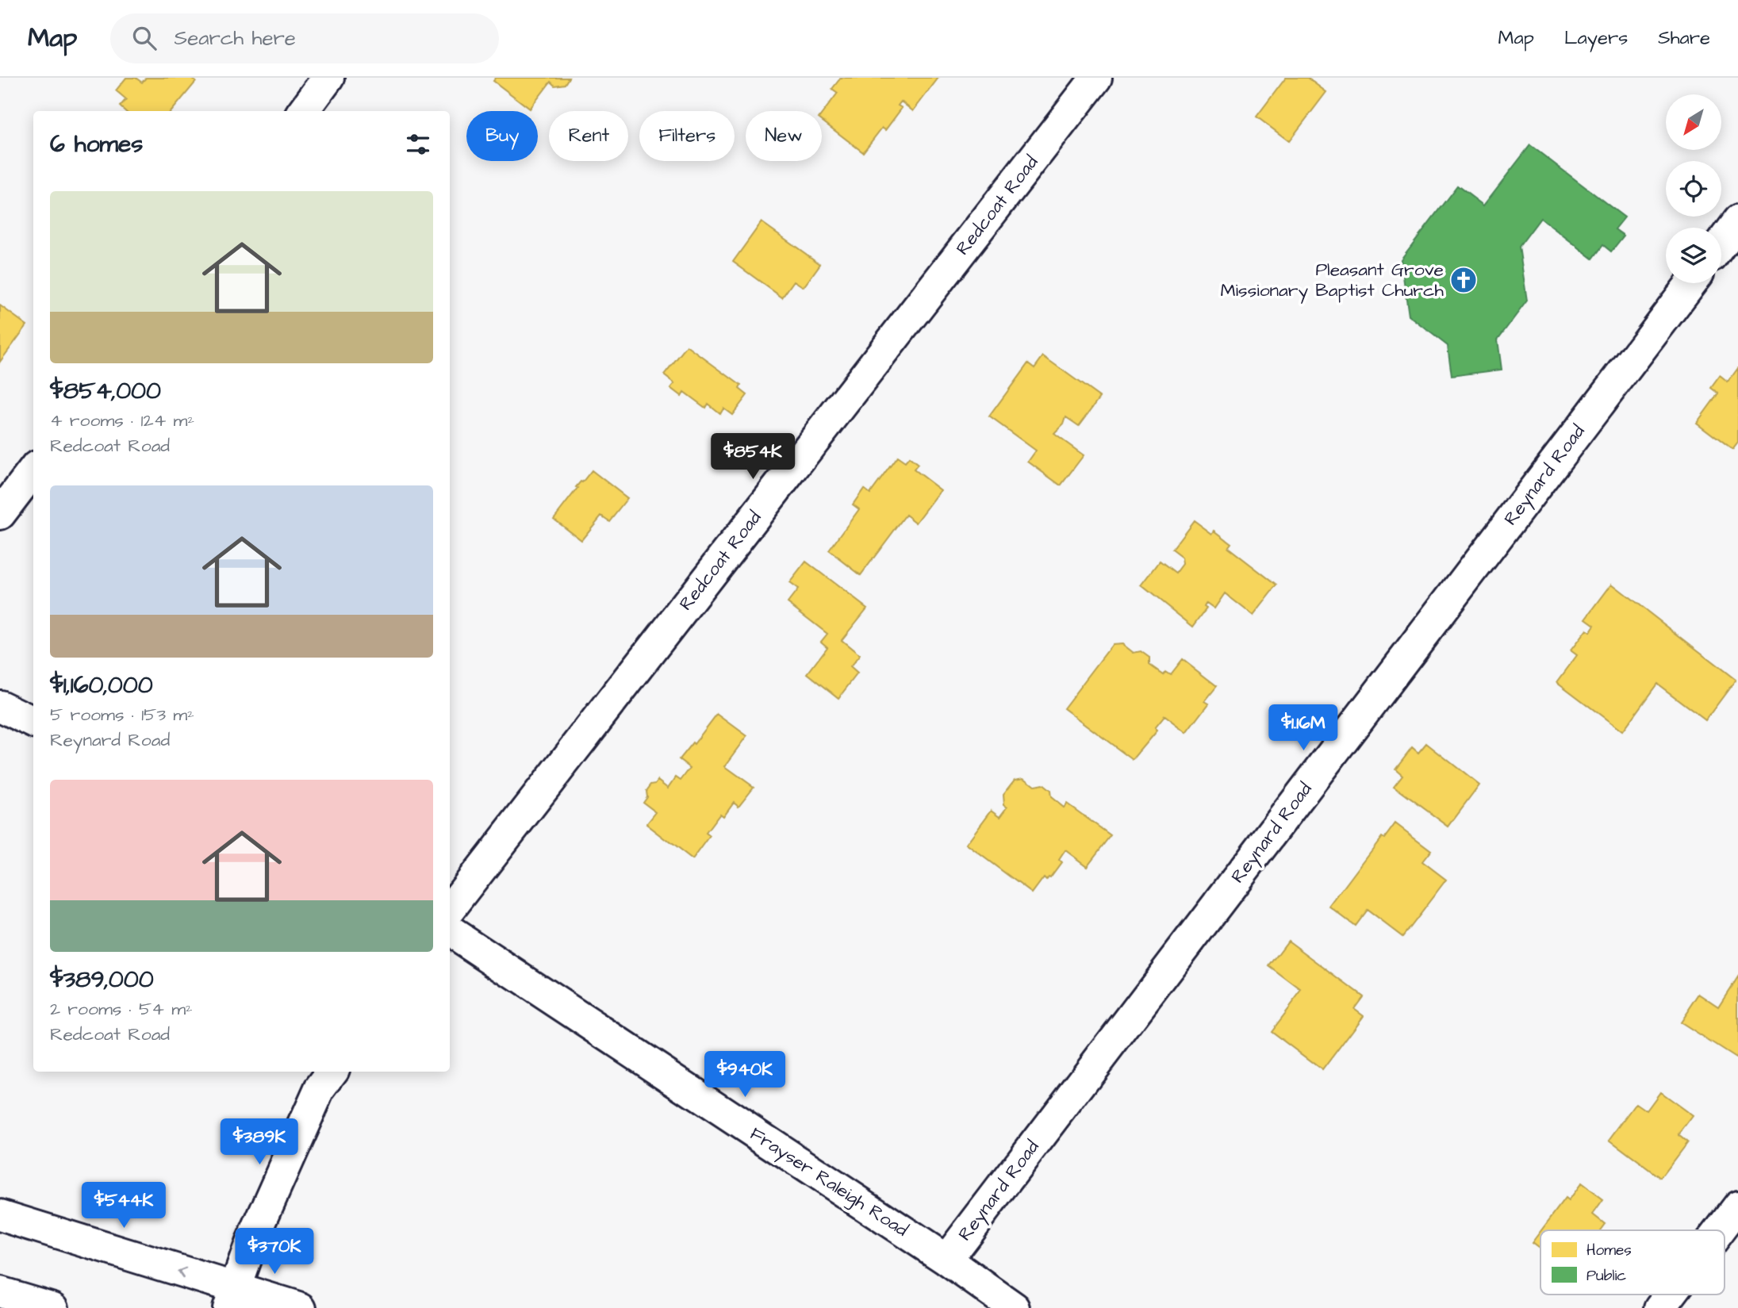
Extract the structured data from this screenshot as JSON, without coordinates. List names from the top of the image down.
{
  "streets": {
    "street": ["Redcoat Road", "Reynard Road", "Frayser Raleigh Road"]
  },
  "crossings": [
    ["Reynard Road", "Frayser Raleigh Road"]
  ],
  "places": {
    "church": ["Pleasant Grove Missionary Baptist Church"]
  },
  "legend": ["Homes", "Public"],
  "north": "bottom left",
  "page": {
    "header": "Map",
    "search": "Search here",
    "nav": ["Map", "Layers", "Share"],
    "chip": [
      "Buy",
      "Rent",
      "Filters",
      "New"
    ],
    "heading": "6 homes",
    "list": [
      {
        "name": "$854,000",
        "note": "4 rooms · 124 m² · Redcoat Road"
      },
      {
        "name": "$1,160,000",
        "note": "5 rooms · 153 m² · Reynard Road"
      },
      {
        "name": "$389,000",
        "note": "2 rooms · 54 m² · Redcoat Road"
      }
    ],
    "price": [
      "$854K",
      "$1.16M",
      "$940K",
      "$389K",
      "$544K",
      "$370K"
    ]
  }
}
